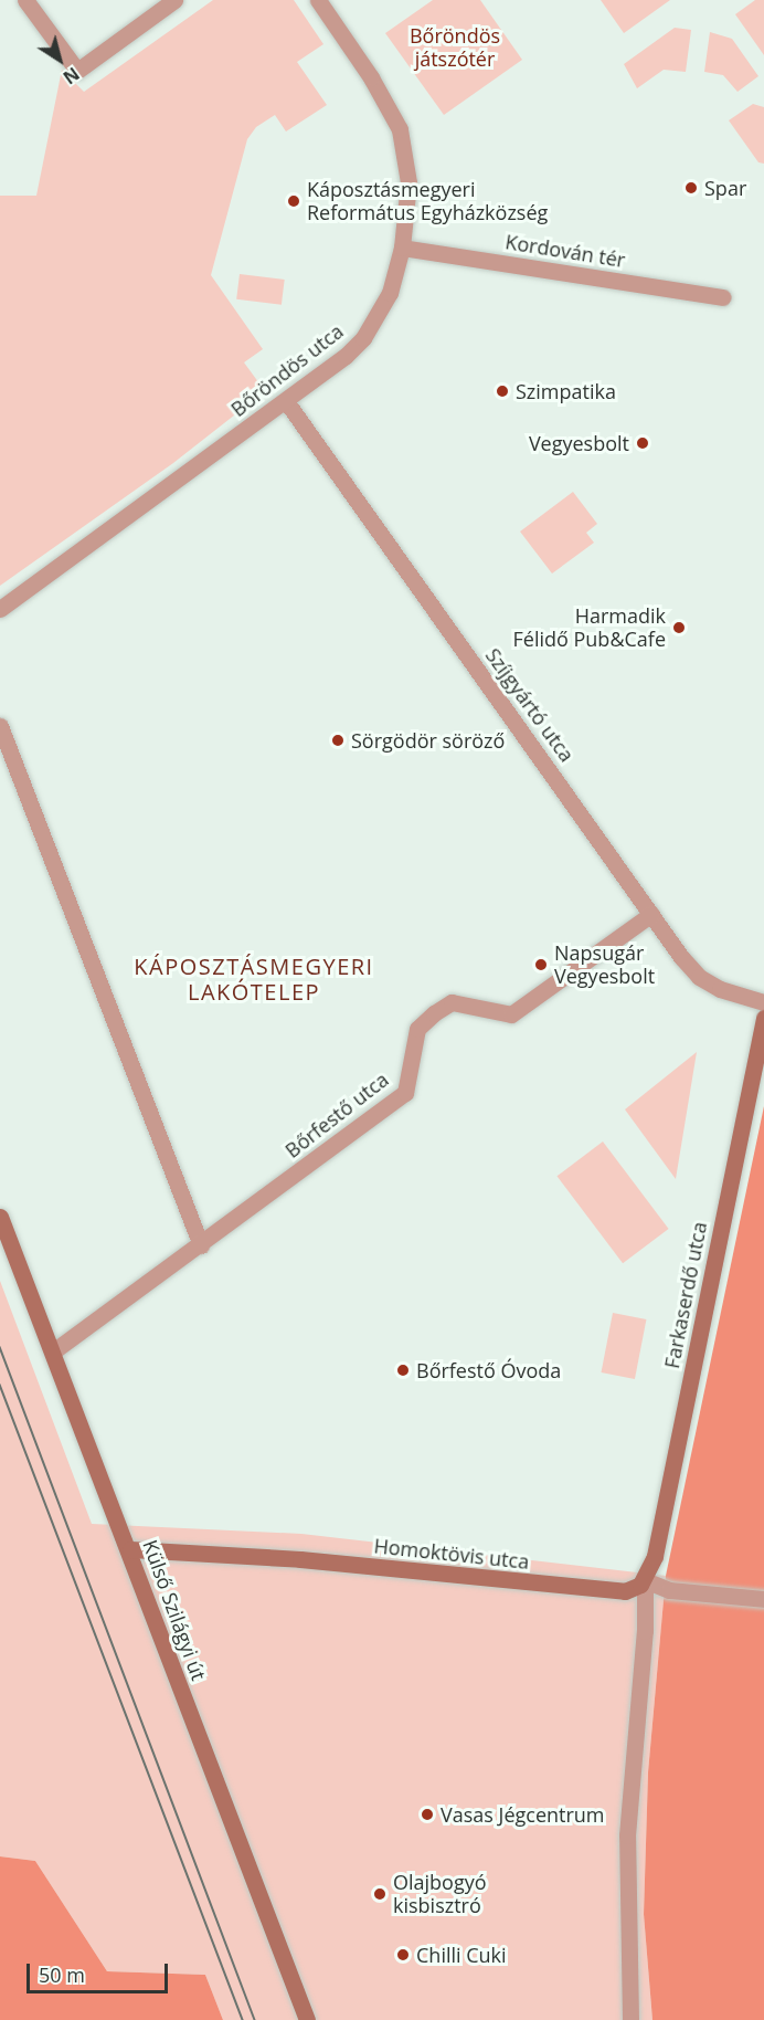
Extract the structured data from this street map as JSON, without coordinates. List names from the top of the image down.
{
  "streets": {
    "street": [
      "Kordován tér",
      "Bőröndös utca",
      "Szíjgyártó utca",
      "Bőrfestő utca",
      "Farkaserdő utca",
      "Homoktövis utca",
      "Külső Szilágyi út"
    ]
  },
  "crossings": [
    ["Kordován tér", "Bőröndös utca"],
    ["Bőröndös utca", "Szíjgyártó utca"],
    ["Szíjgyártó utca", "Bőrfestő utca"],
    ["Bőrfestő utca", "Külső Szilágyi út"],
    ["Farkaserdő utca", "Homoktövis utca"],
    ["Homoktövis utca", "Külső Szilágyi út"]
  ],
  "districts": ["KÁPOSZTÁSMEGYERI LAKÓTELEP"],
  "parks": ["Bőröndös játszótér"],
  "places": [
    "Spar",
    "Káposztásmegyeri Református Egyházközség",
    "Szimpatika",
    "Vegyesbolt",
    "Harmadik Félidő Pub&Cafe",
    "Sörgödör söröző",
    "Napsugár Vegyesbolt",
    "Bőrfestő Óvoda",
    "Vasas Jégcentrum",
    "Olajbogyó kisbisztró",
    "Chilli Cuki"
  ],
  "scale_bar": "50 m",
  "north": "bottom right"
}
